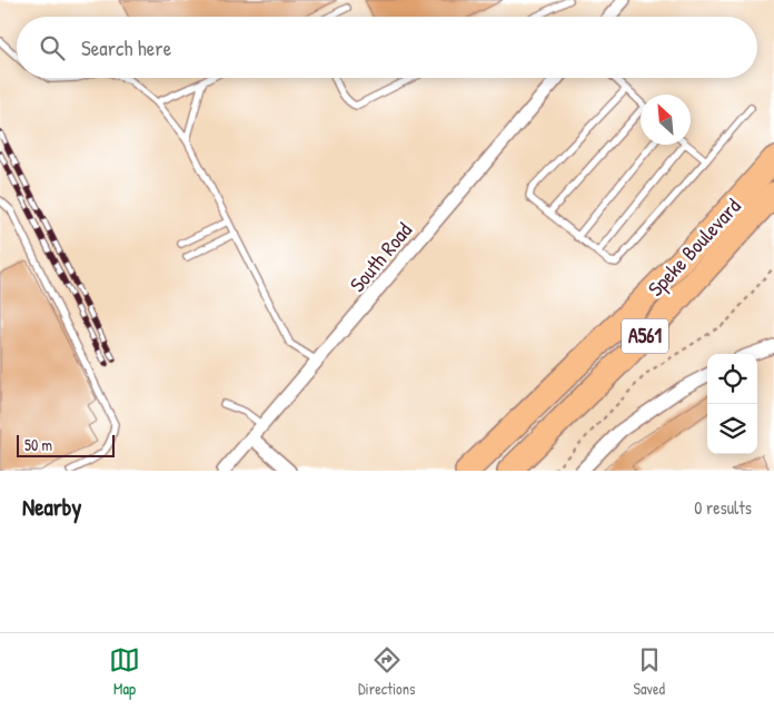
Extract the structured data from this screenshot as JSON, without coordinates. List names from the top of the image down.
{
  "streets": {
    "highway": ["Speke Boulevard", "A561"],
    "street": ["South Road"]
  },
  "scale_bar": "50 m",
  "north": "top left",
  "page": {
    "search": "Search here",
    "scale": "50 m",
    "heading": ["Nearby", "0 results"],
    "nav": ["Map", "Directions", "Saved"]
  }
}
